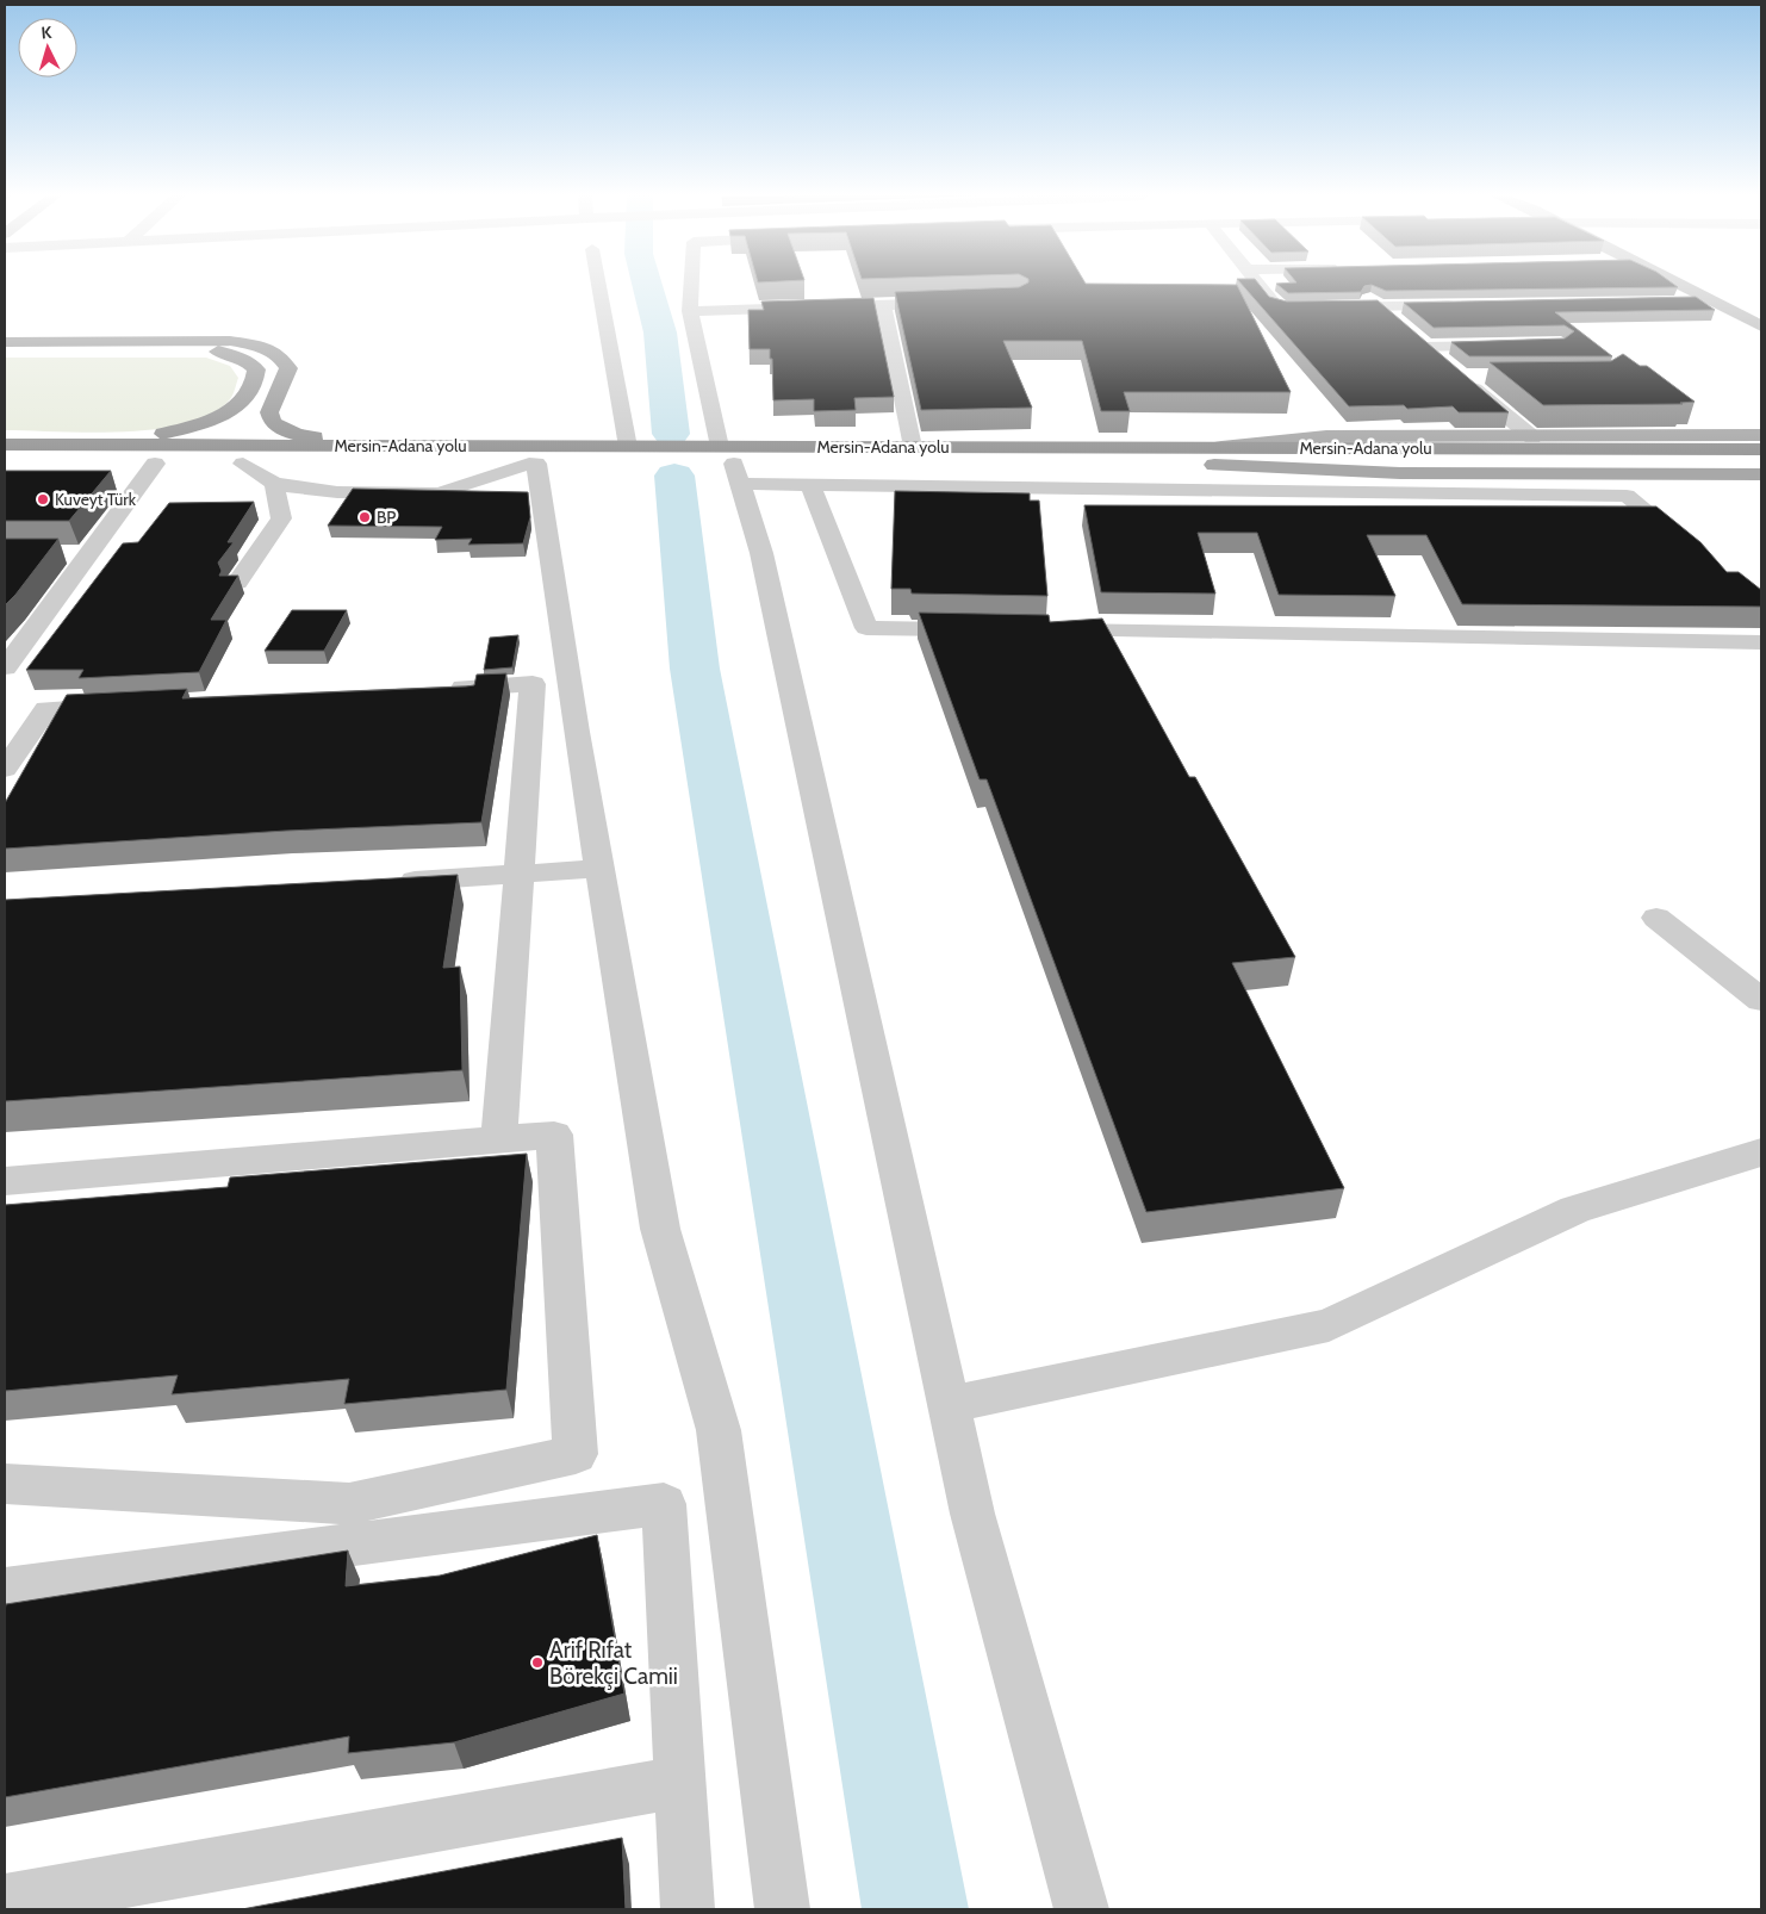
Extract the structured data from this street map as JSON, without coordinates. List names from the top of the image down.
{
  "streets": {
    "highway": ["Mersin-Adana yolu"]
  },
  "places": ["Kuveyt Türk", "BP", "Arif Rıfat Börekçi Camii"],
  "north": "top"
}
